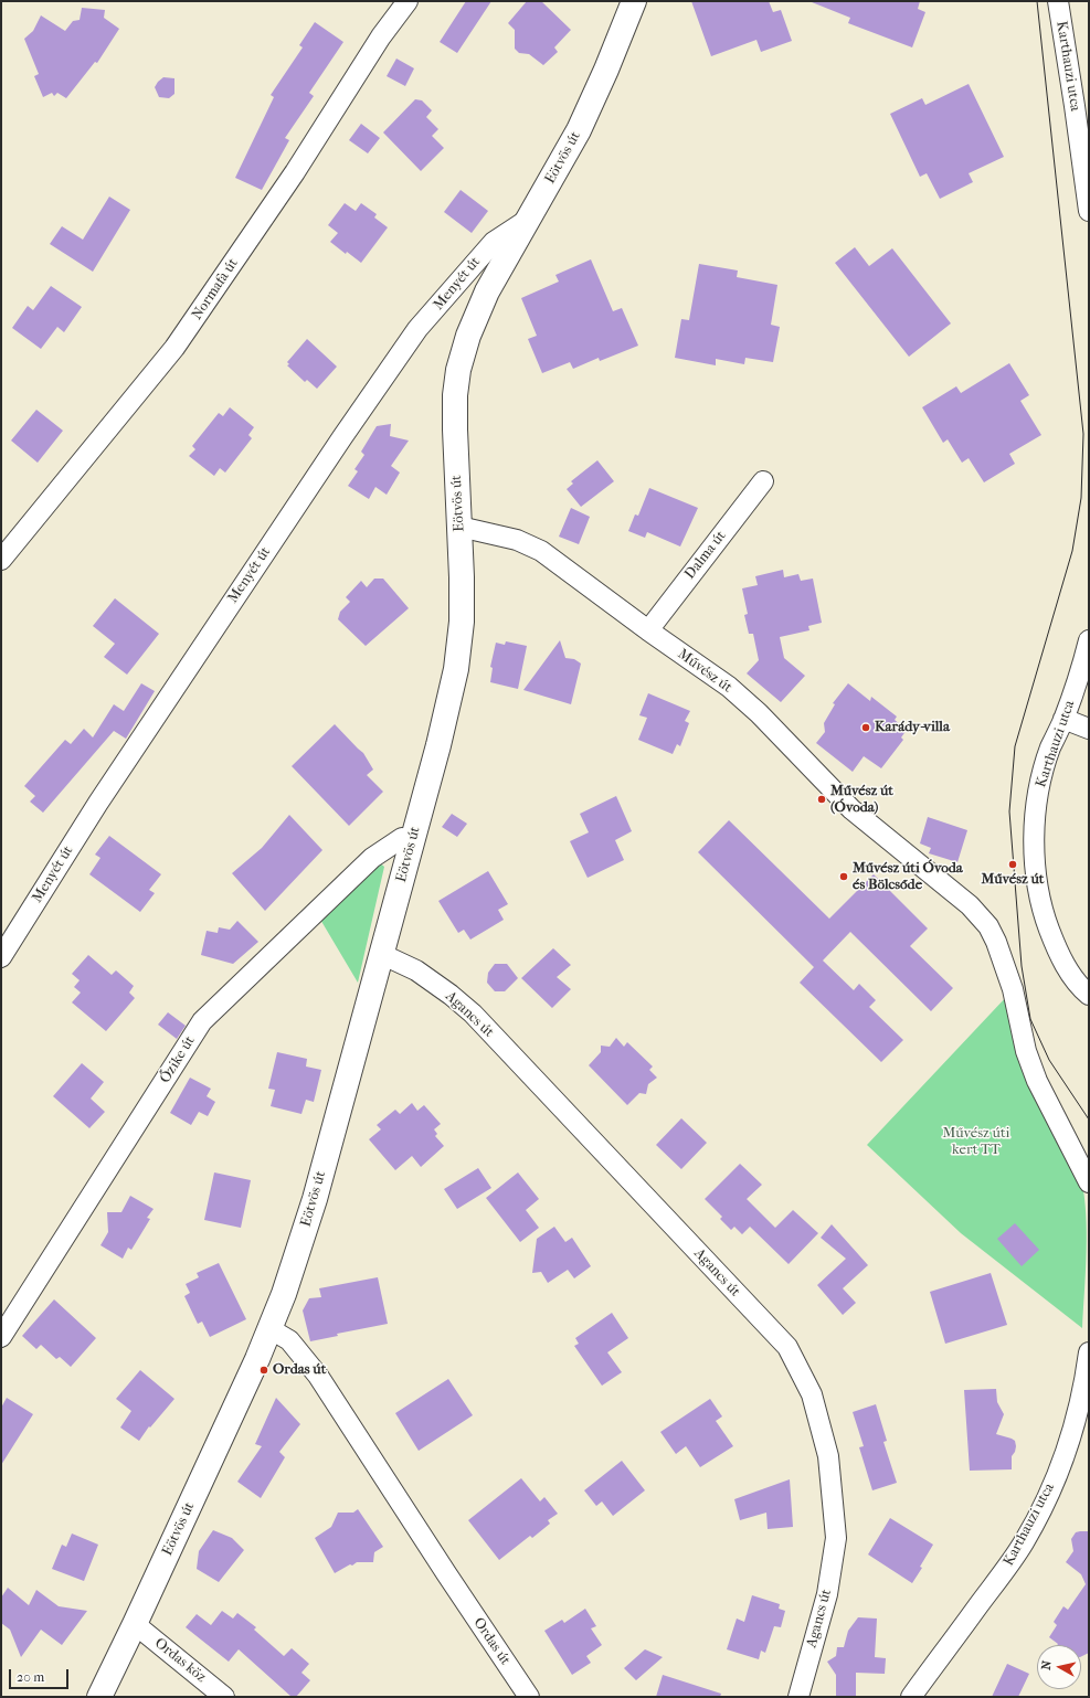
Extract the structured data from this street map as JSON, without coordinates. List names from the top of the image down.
{
  "streets": {
    "street": [
      "Karthauzi utca",
      "Eötvös út",
      "Menyét út",
      "Normafa út",
      "Dalma út",
      "Művész út",
      "Agancs út",
      "Őzike út",
      "Ordas út",
      "Ordas köz"
    ]
  },
  "crossings": [
    ["Eötvös út", "Menyét út"],
    ["Eötvös út", "Művész út"],
    ["Eötvös út", "Agancs út"],
    ["Eötvös út", "Őzike út"],
    ["Eötvös út", "Ordas út"],
    ["Eötvös út", "Ordas köz"],
    ["Dalma út", "Művész út"]
  ],
  "parks": ["Művész úti kert TT"],
  "places": [
    "Karády-villa",
    "Művész út (Óvoda)",
    "Művész út",
    "Művész úti Óvoda és Bölcsőde",
    "Ordas út"
  ],
  "scale_bar": "20 m",
  "north": "left"
}
